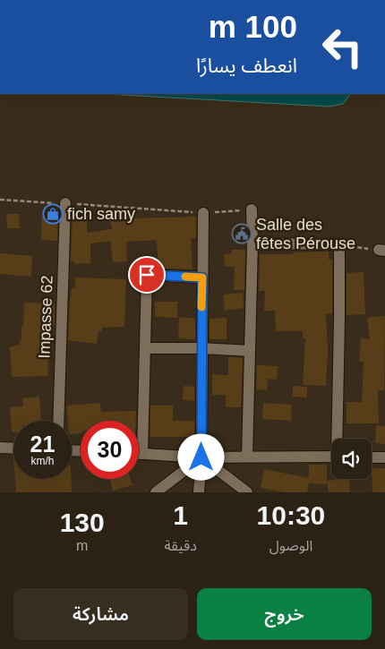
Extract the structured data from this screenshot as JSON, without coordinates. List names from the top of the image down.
{
  "streets": {
    "street": ["Impasse 62"]
  },
  "places": {
    "shop": ["fich samy"],
    "public building": ["Salle des fêtes Pérouse"]
  },
  "page": {
    "turn": ["100 m", "انعطف يسارًا"],
    "speed": "21 km/h",
    "limit": "30",
    "eta": [
      "10:30",
      "الوصول",
      "1",
      "دقيقة",
      "130",
      "m"
    ],
    "buttons": ["خروج", "مشاركة"]
  }
}
